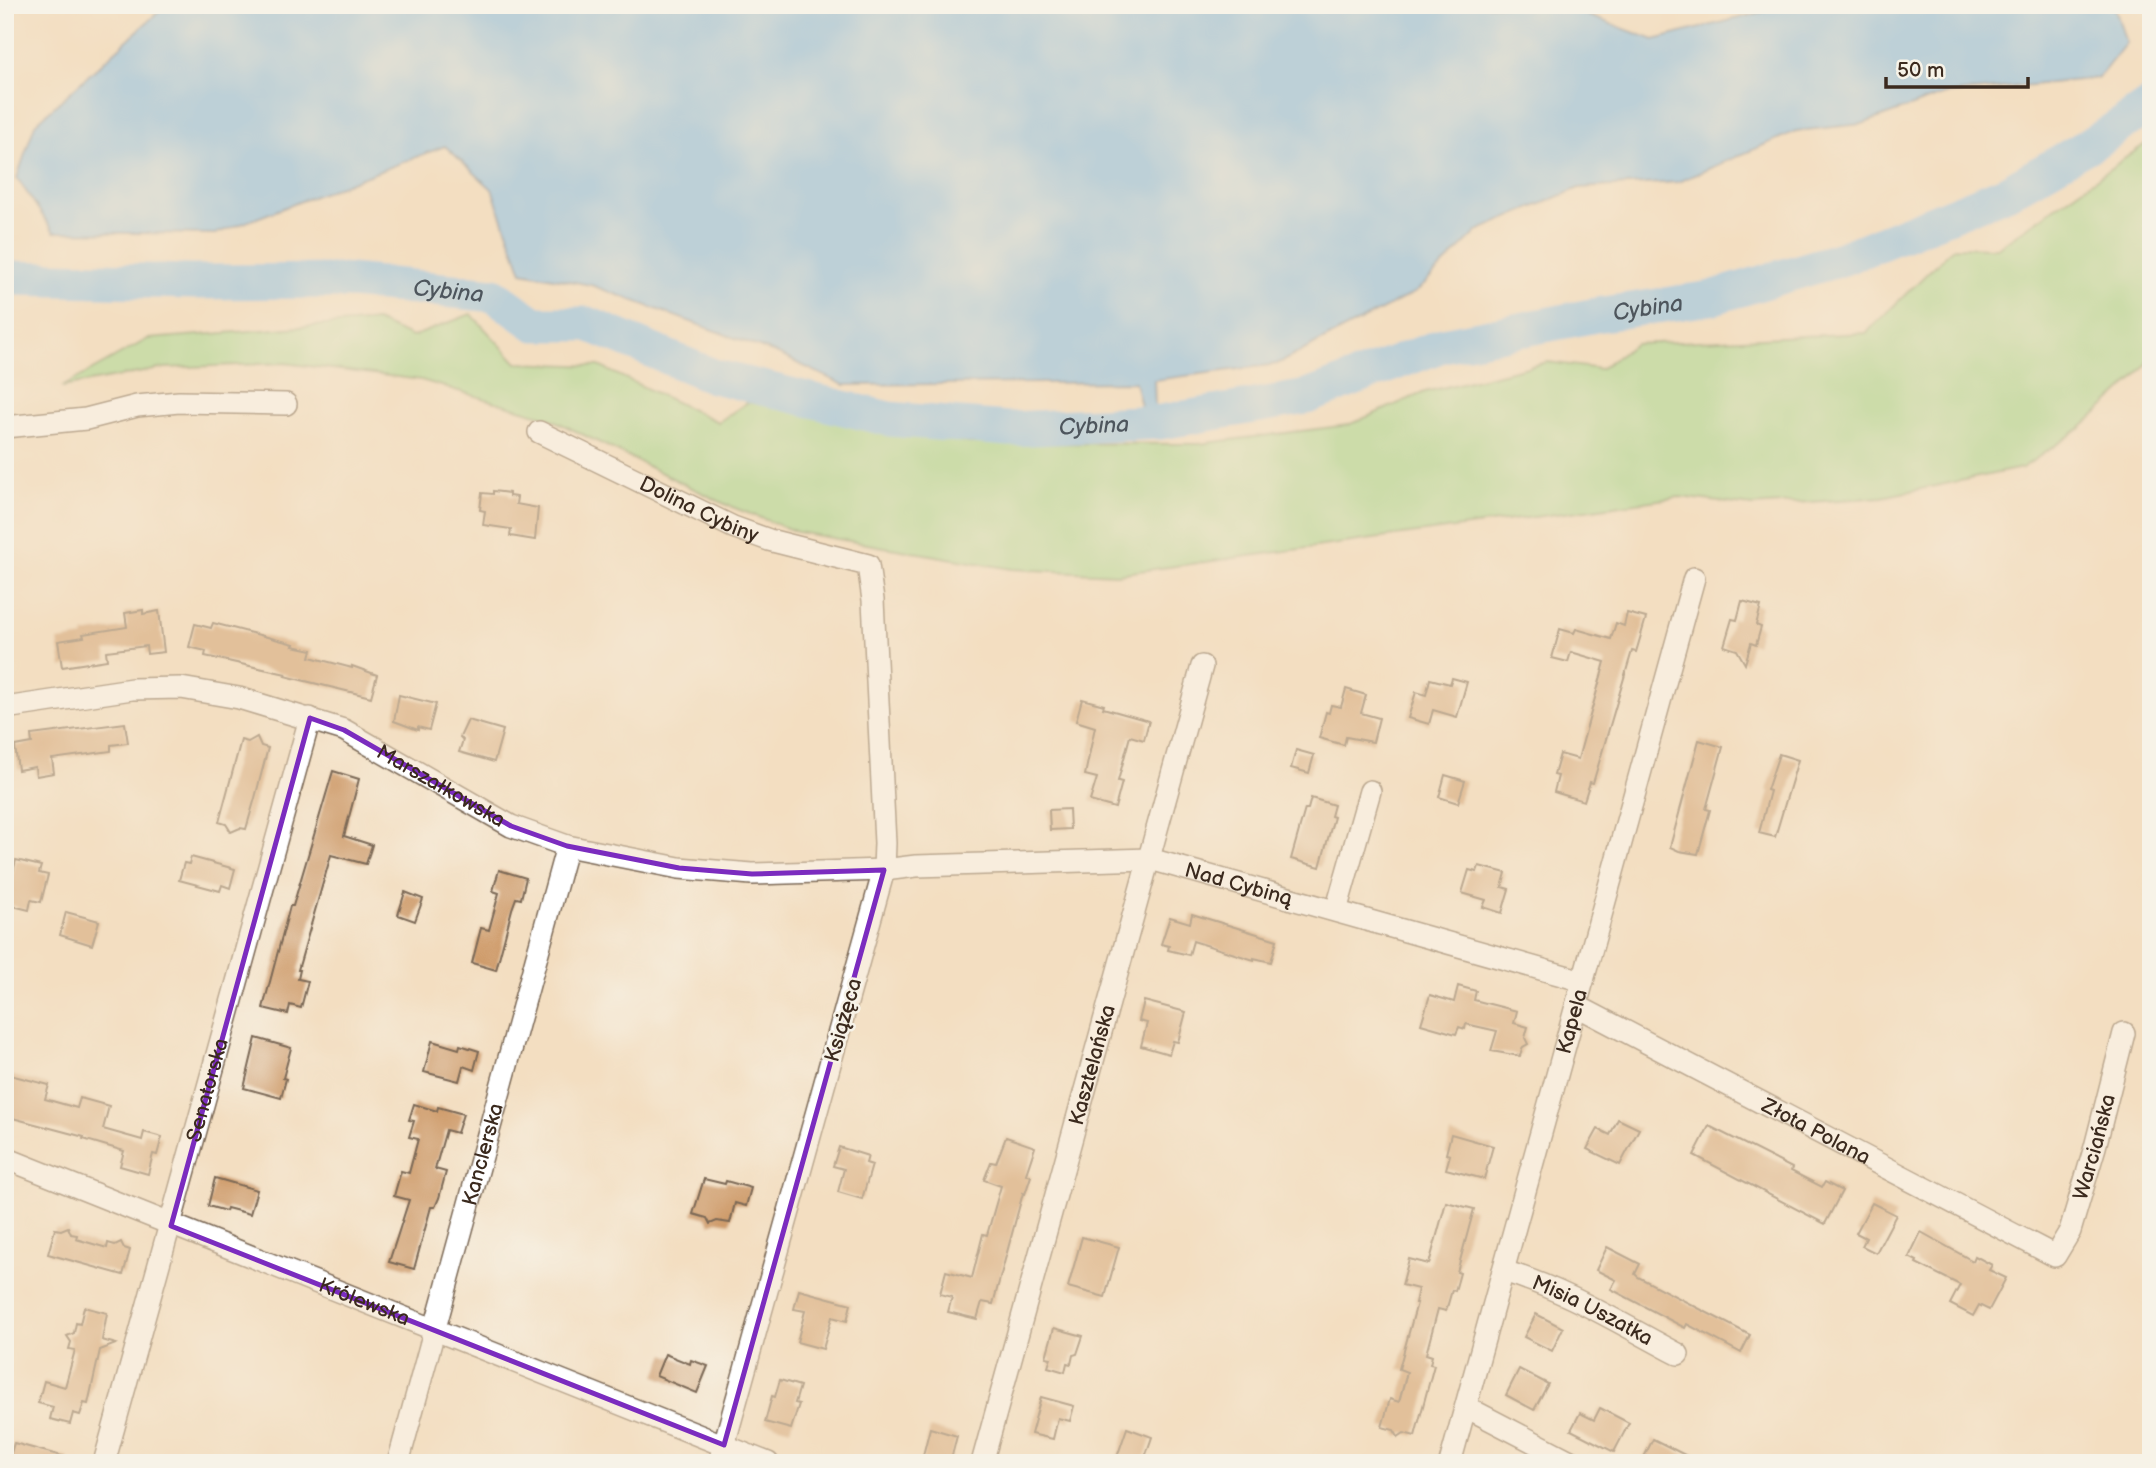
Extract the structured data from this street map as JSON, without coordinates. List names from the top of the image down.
{
  "streets": {
    "street": [
      "Dolina Cybiny",
      "Marszałkowska",
      "Nad Cybiną",
      "Książęca",
      "Kapela",
      "Kasztelańska",
      "Senatorska",
      "Złota Polana",
      "Warciańska",
      "Kanclerska",
      "Królewska",
      "Misia Uszatka"
    ]
  },
  "crossings": [
    ["Dolina Cybiny", "Książęca"],
    ["Marszałkowska", "Nad Cybiną"],
    ["Marszałkowska", "Książęca"],
    ["Marszałkowska", "Senatorska"],
    ["Marszałkowska", "Kanclerska"],
    ["Nad Cybiną", "Książęca"],
    ["Nad Cybiną", "Kapela"],
    ["Nad Cybiną", "Kasztelańska"],
    ["Książęca", "Królewska"],
    ["Kapela", "Złota Polana"],
    ["Kapela", "Misia Uszatka"],
    ["Senatorska", "Królewska"],
    ["Złota Polana", "Warciańska"],
    ["Kanclerska", "Królewska"]
  ],
  "water": ["Cybina"],
  "scale_bar": "50 m"
}
